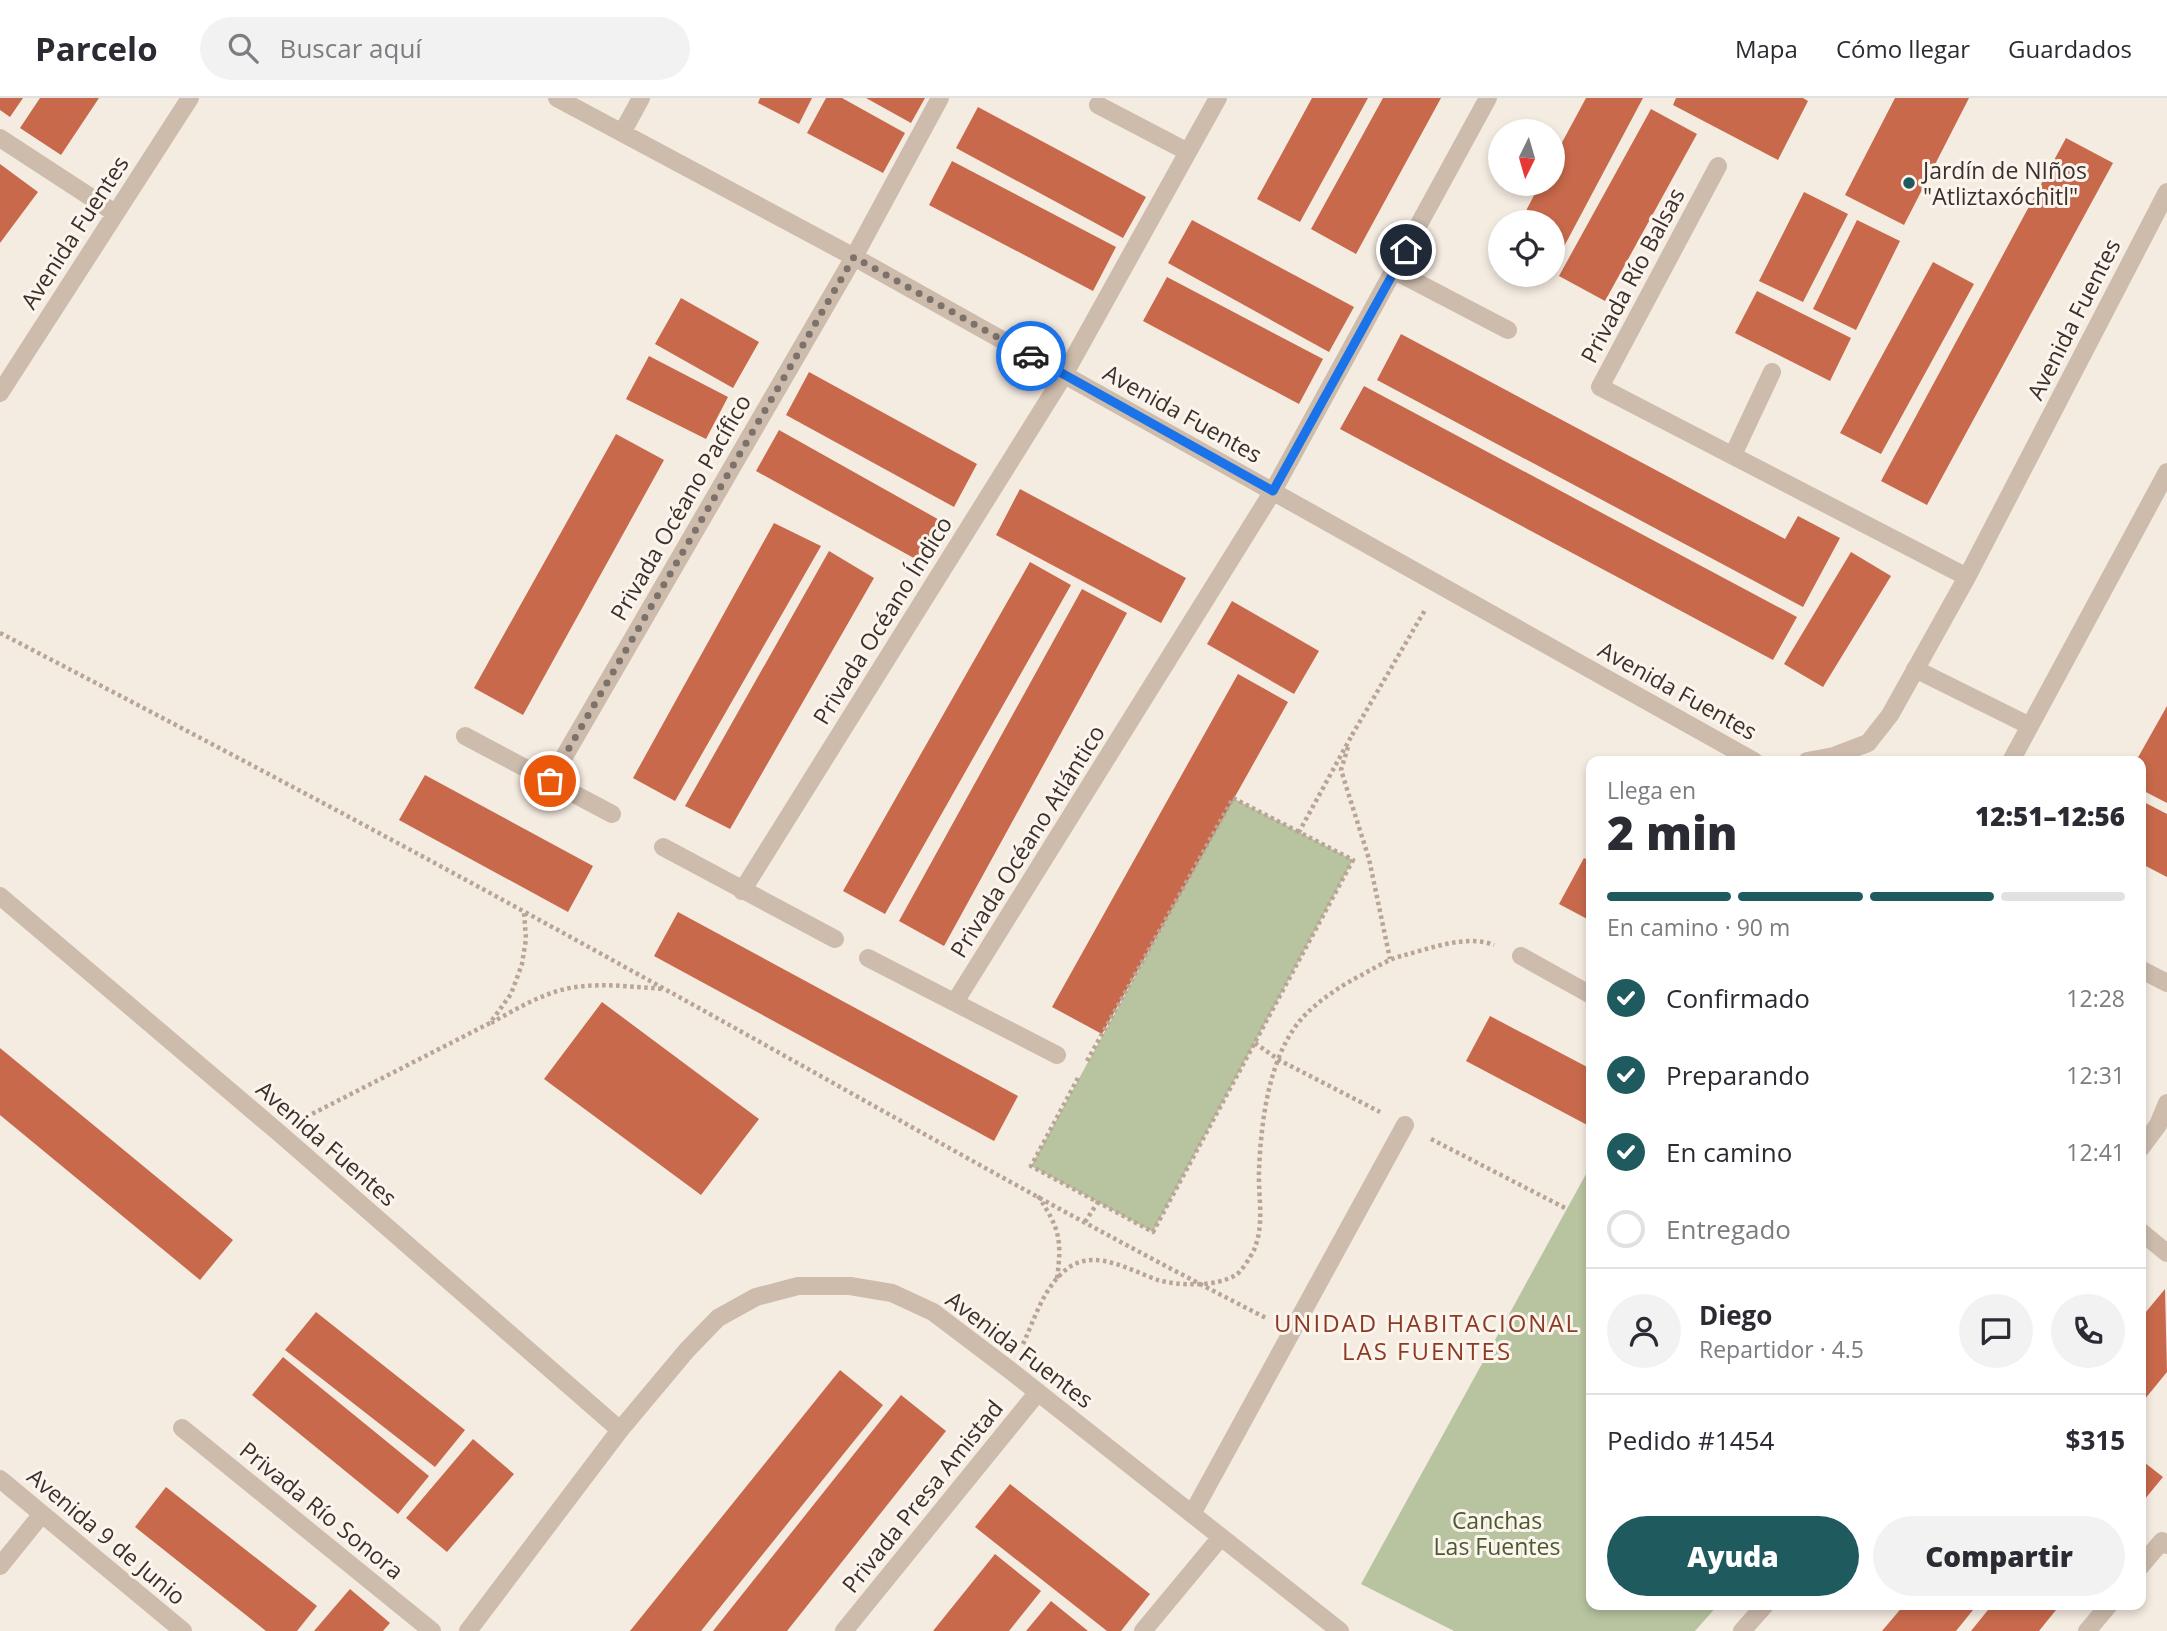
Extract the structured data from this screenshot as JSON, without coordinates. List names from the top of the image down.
{
  "streets": {
    "street": [
      "Avenida Fuentes",
      "Privada Río Balsas",
      "Privada Océano Pacífico",
      "Privada Océano Índico",
      "Privada Océano Atlántico",
      "Privada Presa Amistad",
      "Privada Río Sonora",
      "Avenida 9 de Junio"
    ]
  },
  "crossings": [
    ["Avenida Fuentes", "Privada Río Balsas"],
    ["Avenida Fuentes", "Privada Océano Pacífico"],
    ["Avenida Fuentes", "Privada Océano Índico"],
    ["Avenida Fuentes", "Privada Océano Atlántico"],
    ["Avenida Fuentes", "Privada Presa Amistad"]
  ],
  "districts": ["UNIDAD HABITACIONAL LAS FUENTES"],
  "parks": ["Canchas Las Fuentes"],
  "places": ["Jardín de NIños \"Atliztaxóchitl\""],
  "north": "bottom",
  "page": {
    "header": "Parcelo",
    "search": "Buscar aquí",
    "nav": ["Mapa", "Cómo llegar", "Guardados"],
    "heading": ["2 min", "Llega en", "12:51–12:56"],
    "panel": [
      "Diego",
      "Repartidor · 4.5",
      "Pedido #1454",
      "$315"
    ],
    "bar": "En camino · 90 m",
    "list": [
      ["Confirmado", "12:28"],
      ["Preparando", "12:31"],
      ["En camino", "12:41"],
      "Entregado"
    ],
    "buttons": ["Ayuda", "Compartir"]
  }
}
